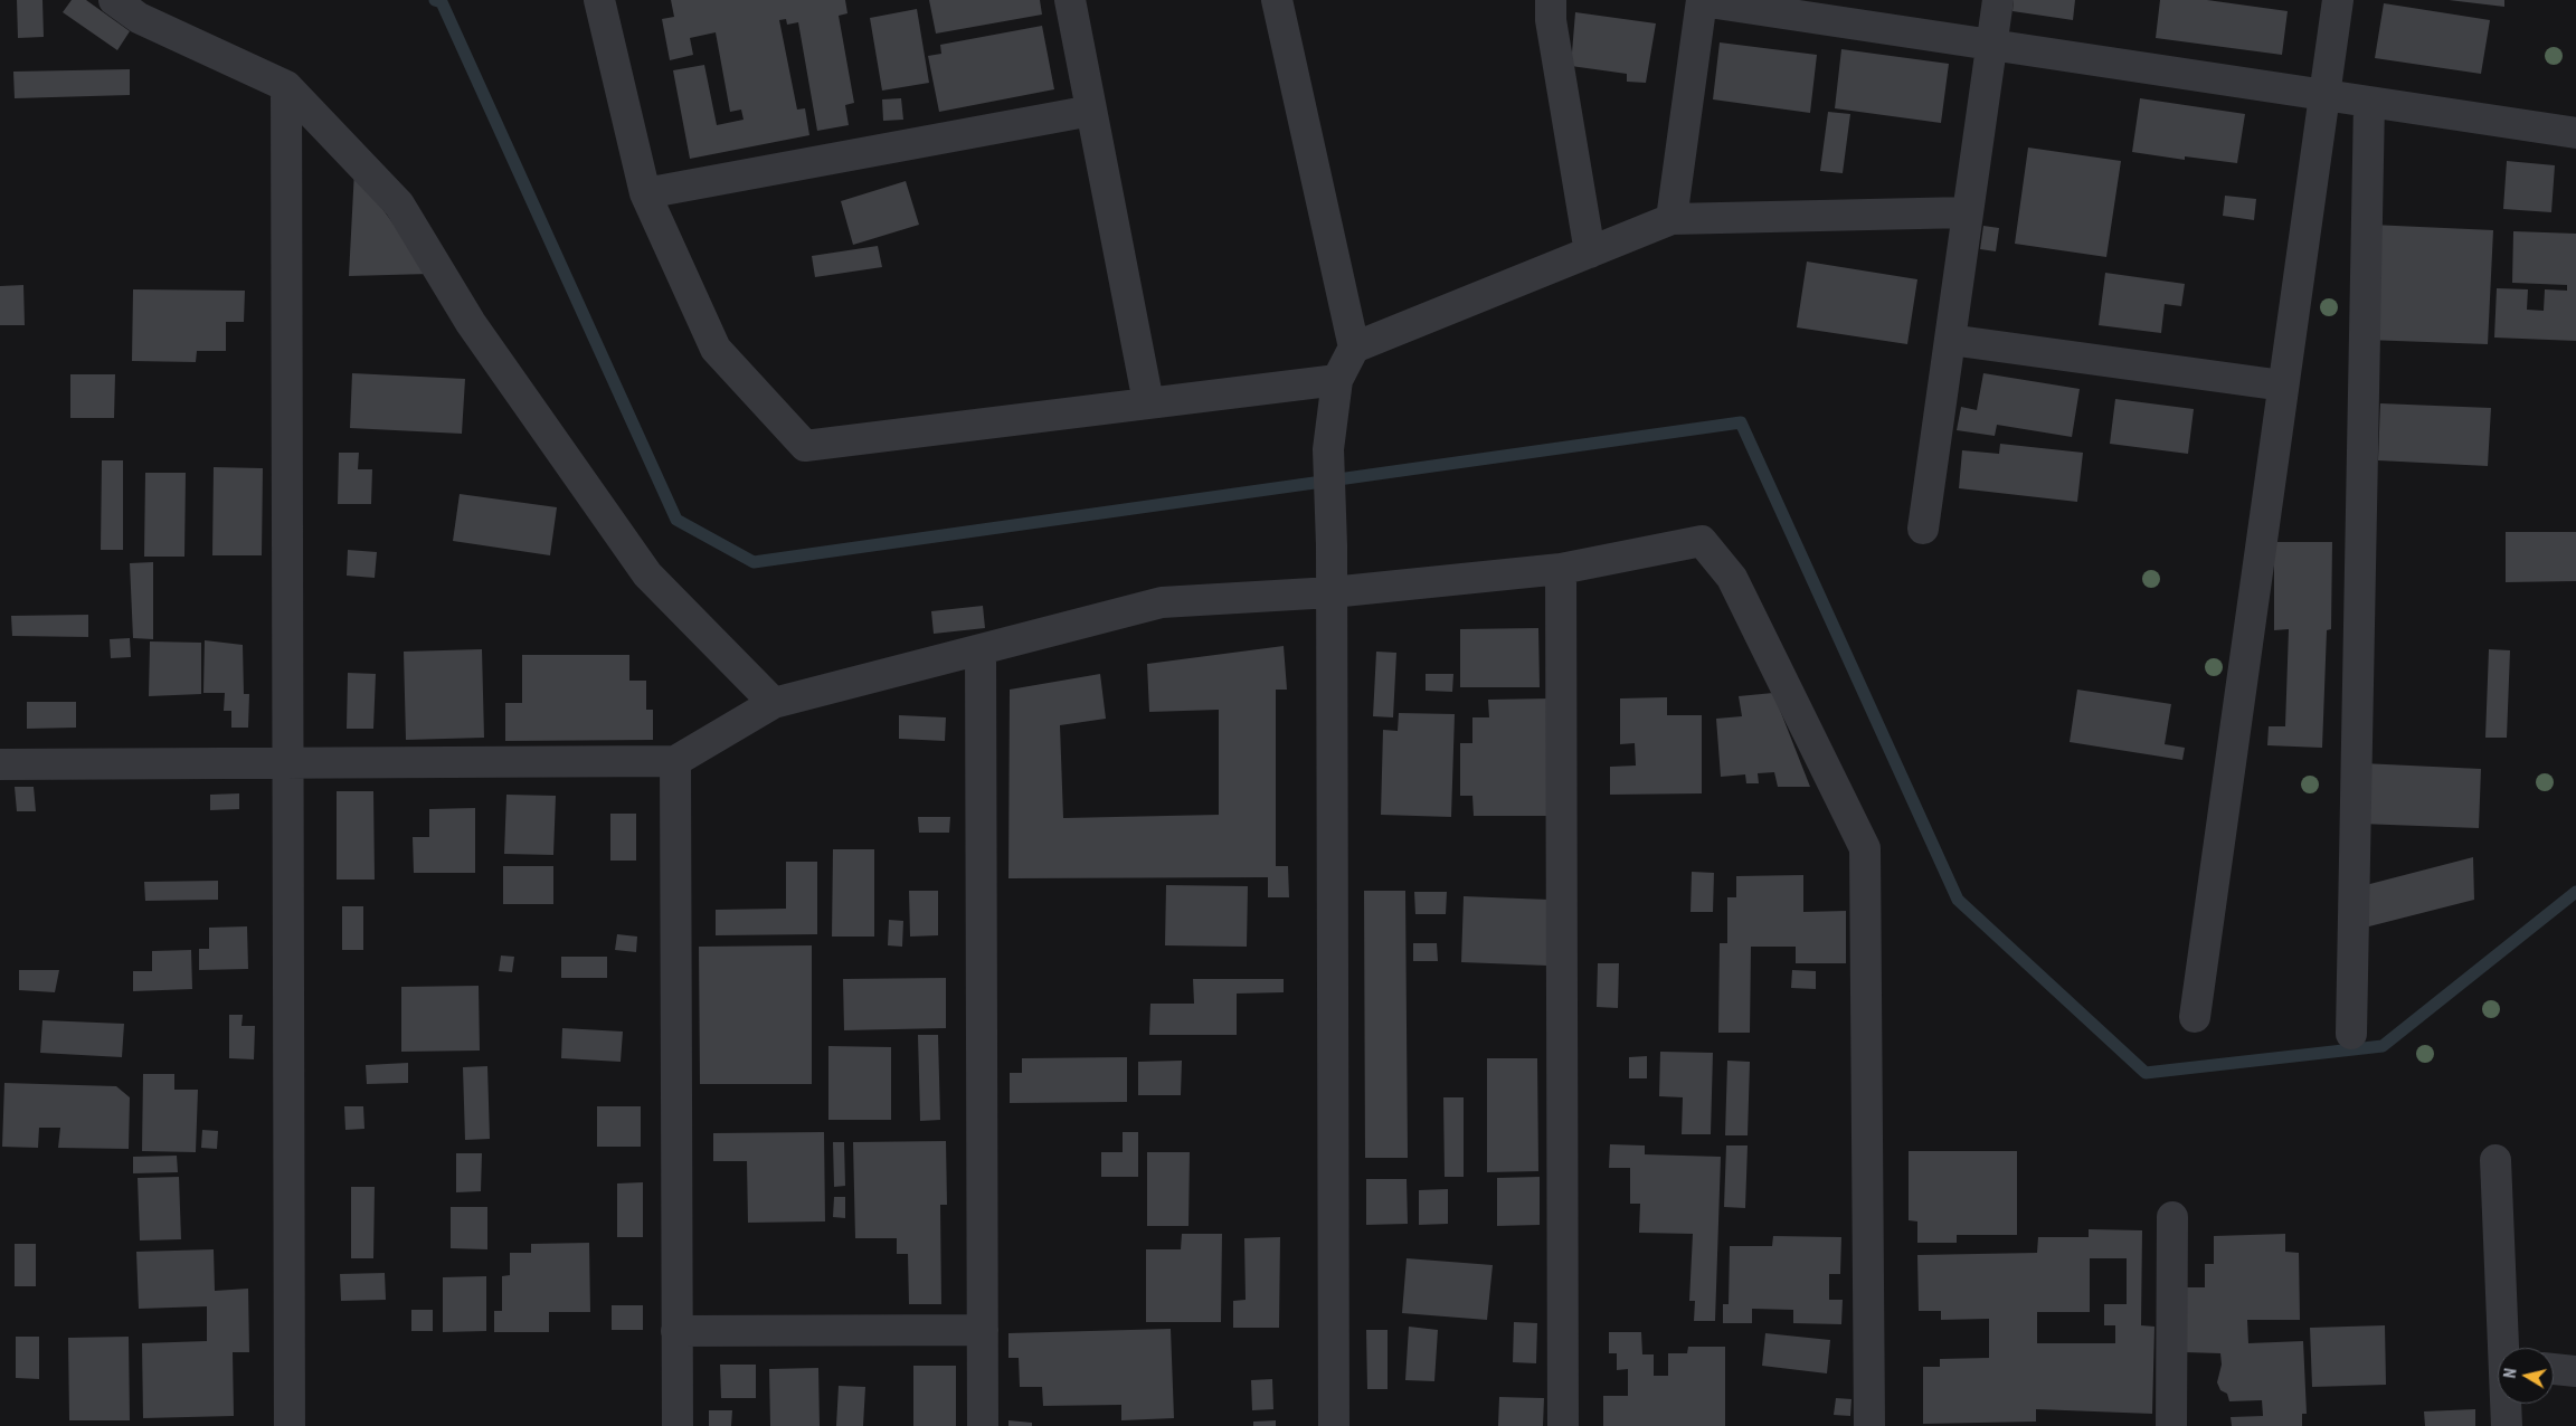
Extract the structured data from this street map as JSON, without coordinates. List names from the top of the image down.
{
  "north": "left"
}
